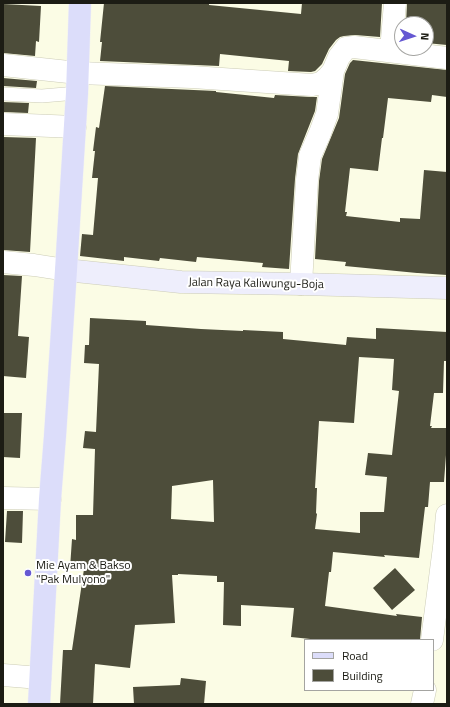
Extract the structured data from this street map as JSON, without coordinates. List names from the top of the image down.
{
  "streets": {
    "main road": ["Jalan Raya Kaliwungu-Boja"]
  },
  "places": ["Mie Ayam & Bakso \"Pak Mulyono\""],
  "legend": ["Road", "Building"],
  "north": "right"
}
